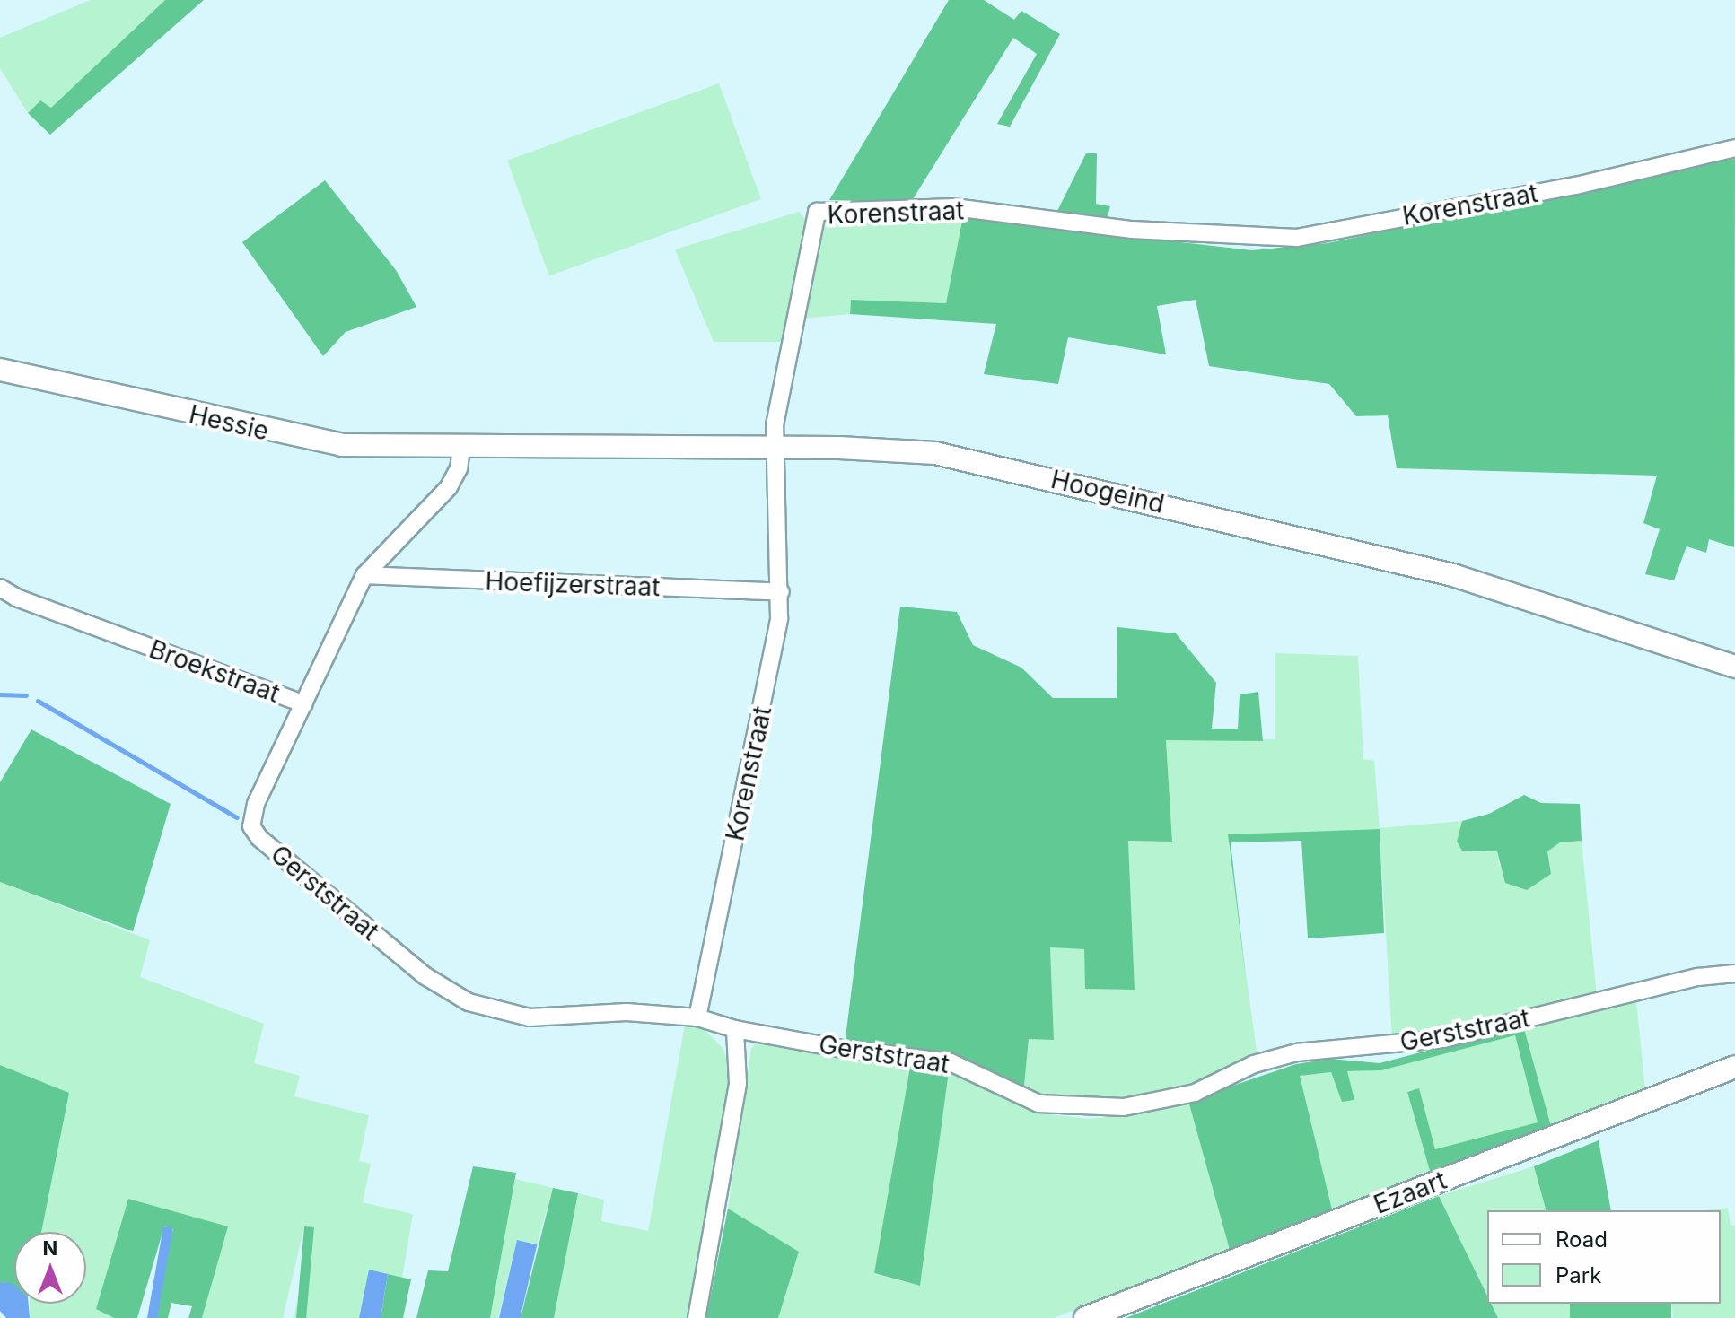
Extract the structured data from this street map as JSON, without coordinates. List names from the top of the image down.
{
  "streets": {
    "street": [
      "Korenstraat",
      "Hessie",
      "Hoogeind",
      "Hoefijzerstraat",
      "Broekstraat",
      "Gerststraat",
      "Ezaart"
    ]
  },
  "crossings": [
    ["Korenstraat", "Hoogeind"],
    ["Korenstraat", "Hoefijzerstraat"],
    ["Korenstraat", "Gerststraat"],
    ["Hessie", "Hoogeind"],
    ["Hessie", "Broekstraat"],
    ["Hoogeind", "Broekstraat"],
    ["Hoefijzerstraat", "Broekstraat"],
    ["Broekstraat", "Gerststraat"]
  ],
  "legend": ["Road", "Park"],
  "north": "top"
}
